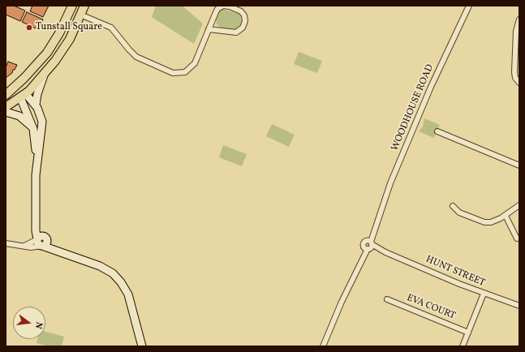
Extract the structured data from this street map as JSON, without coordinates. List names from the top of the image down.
{
  "streets": {
    "street": ["WOODHOUSE ROAD", "HUNT STREET", "EVA COURT"]
  },
  "crossings": [
    ["WOODHOUSE ROAD", "HUNT STREET"]
  ],
  "places": ["Tunstall Square"],
  "north": "right"
}
